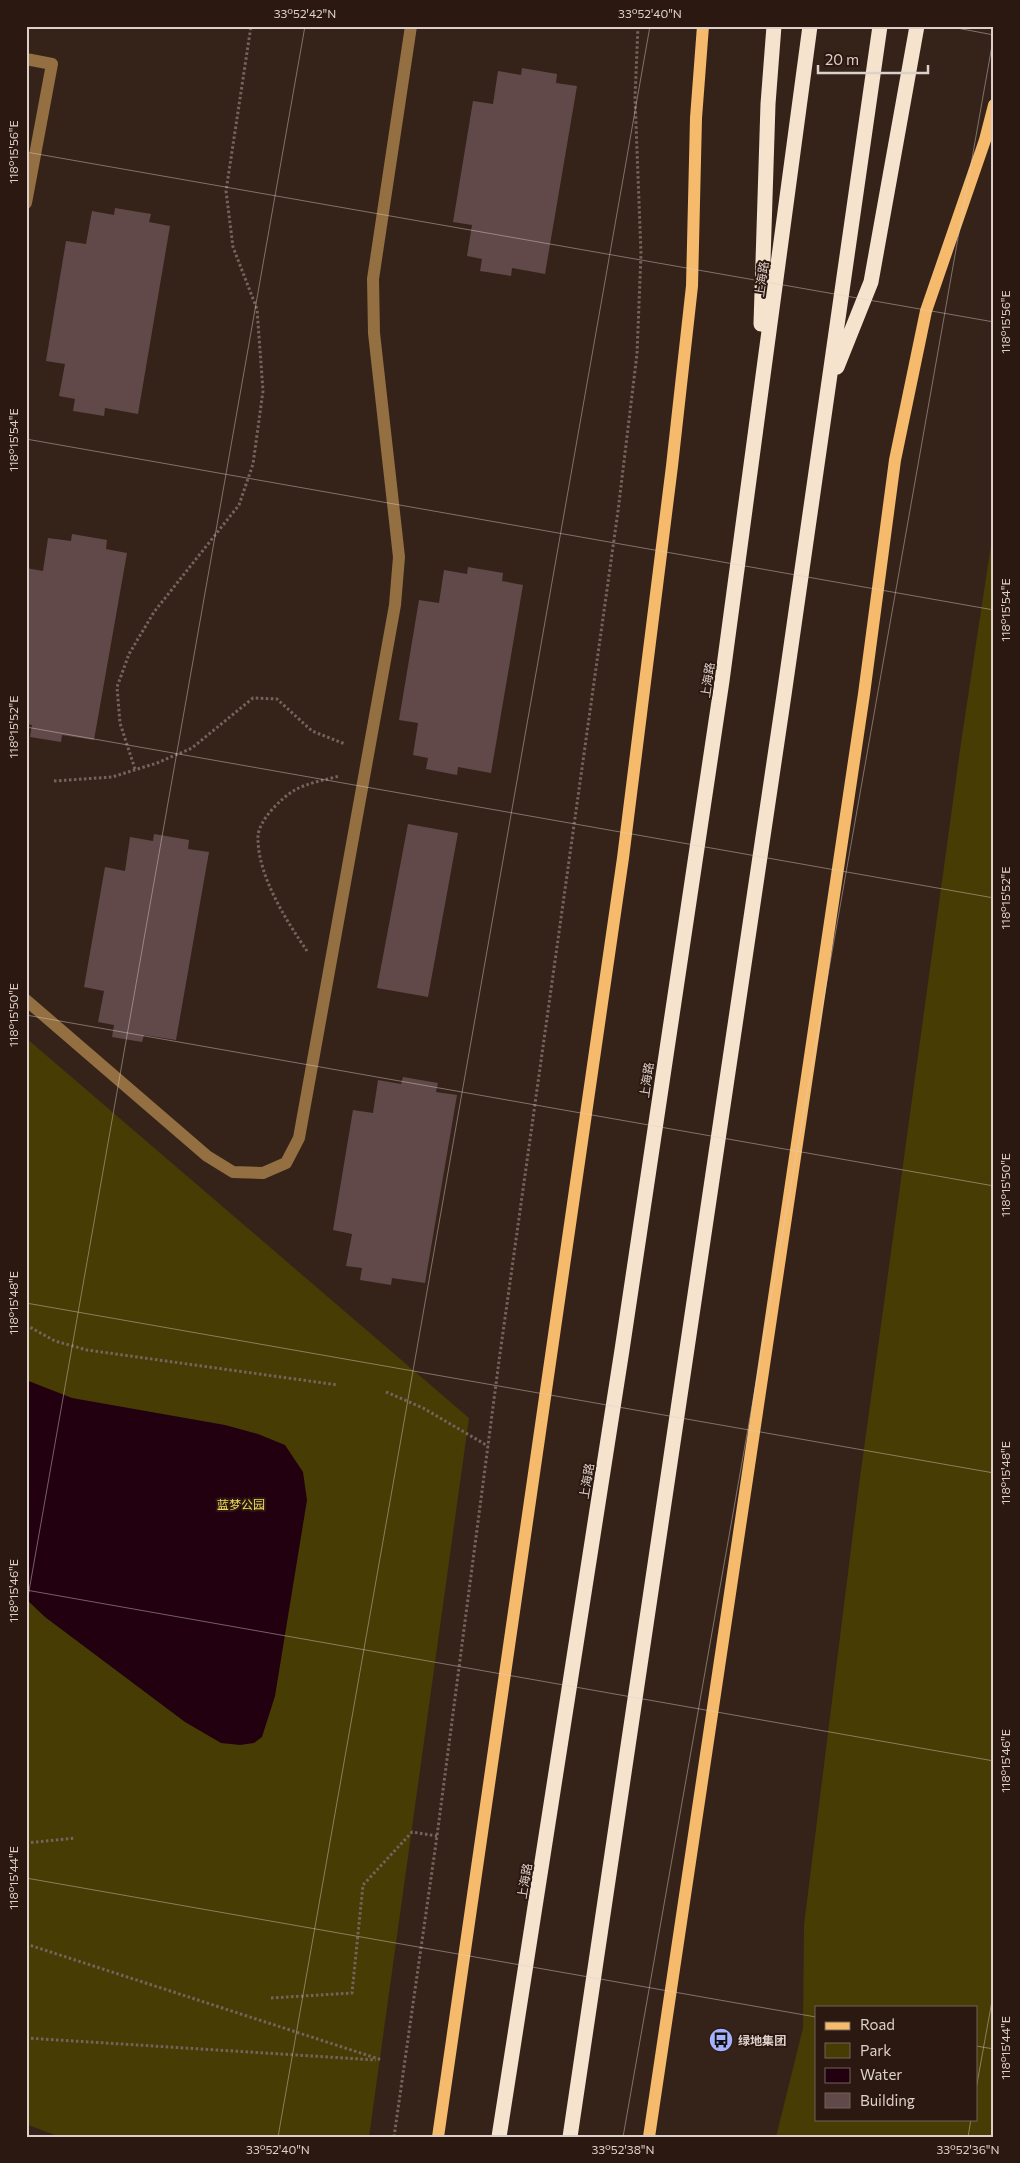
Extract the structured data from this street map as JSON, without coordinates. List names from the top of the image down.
{
  "streets": {
    "highway": ["上海路"]
  },
  "parks": ["蓝梦公园"],
  "places": {
    "bus stop": ["绿地集团"]
  },
  "legend": [
    "Road",
    "Park",
    "Water",
    "Building"
  ],
  "scale_bar": "20 m",
  "coordinates": [
    "33°52'42\"N",
    "33°52'40\"N",
    "118°15'56\"E",
    "118°15'54\"E",
    "118°15'52\"E",
    "118°15'50\"E",
    "118°15'48\"E",
    "118°15'46\"E",
    "118°15'44\"E",
    "33°52'38\"N",
    "33°52'36\"N"
  ]
}
